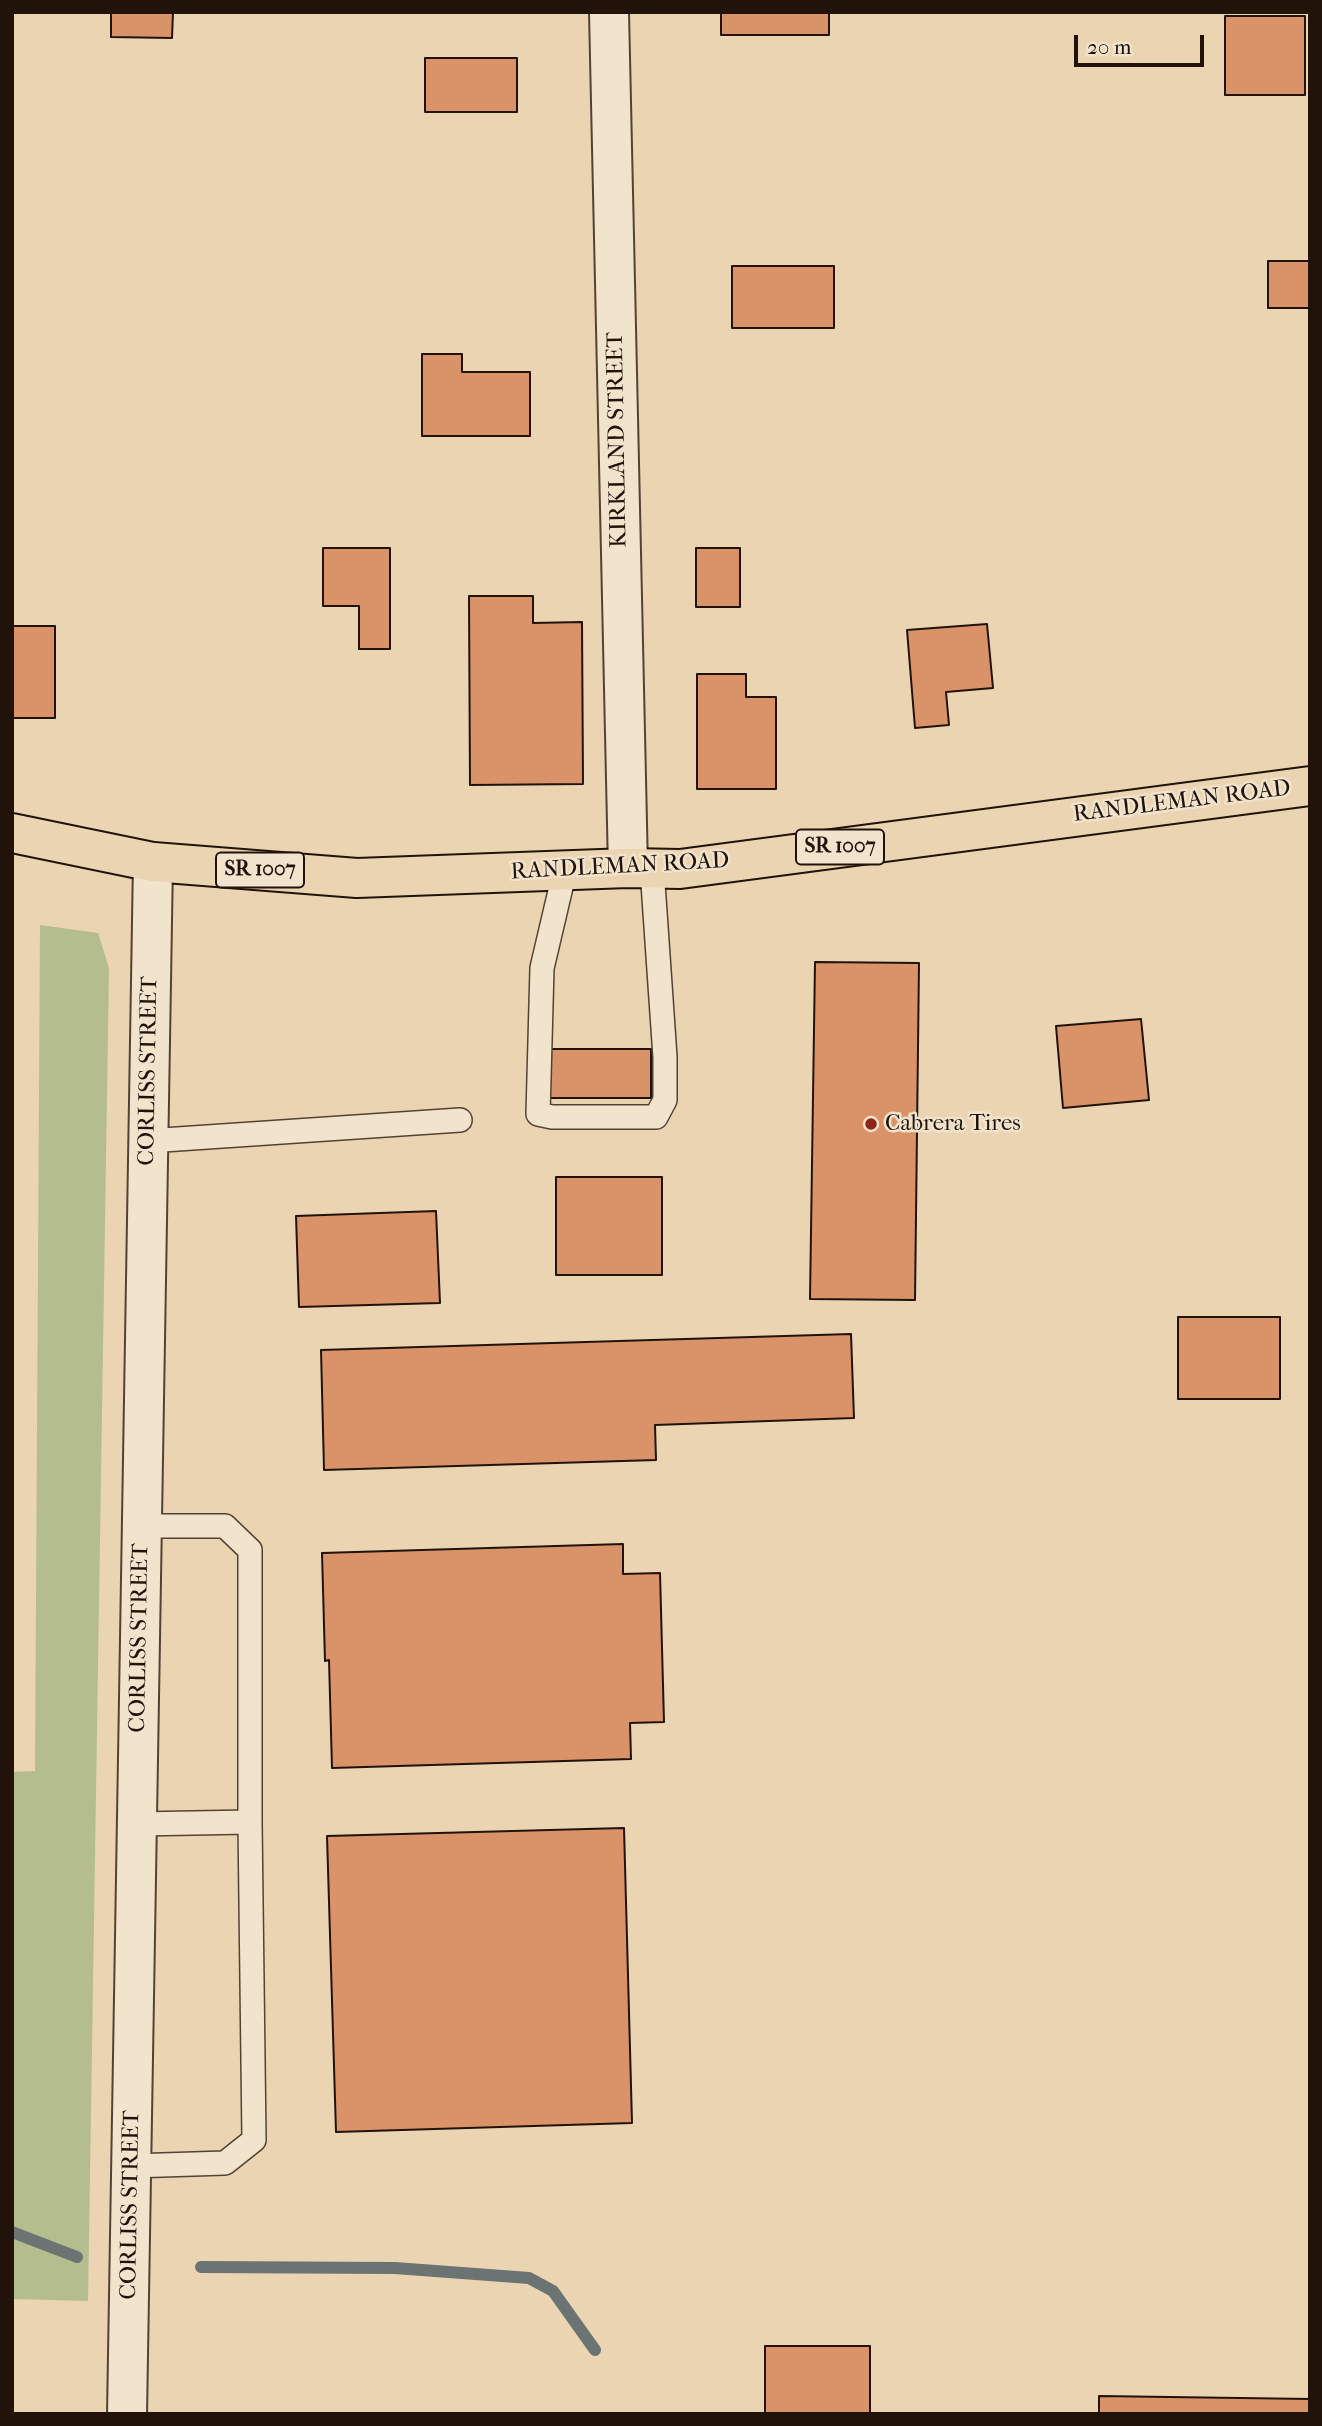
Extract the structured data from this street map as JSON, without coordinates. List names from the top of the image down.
{
  "streets": {
    "main road": ["RANDLEMAN ROAD", "SR 1007"],
    "street": ["KIRKLAND STREET", "CORLISS STREET"]
  },
  "crossings": [
    ["KIRKLAND STREET", "RANDLEMAN ROAD"],
    ["RANDLEMAN ROAD", "CORLISS STREET"]
  ],
  "places": ["Cabrera Tires"],
  "scale_bar": "20 m"
}
